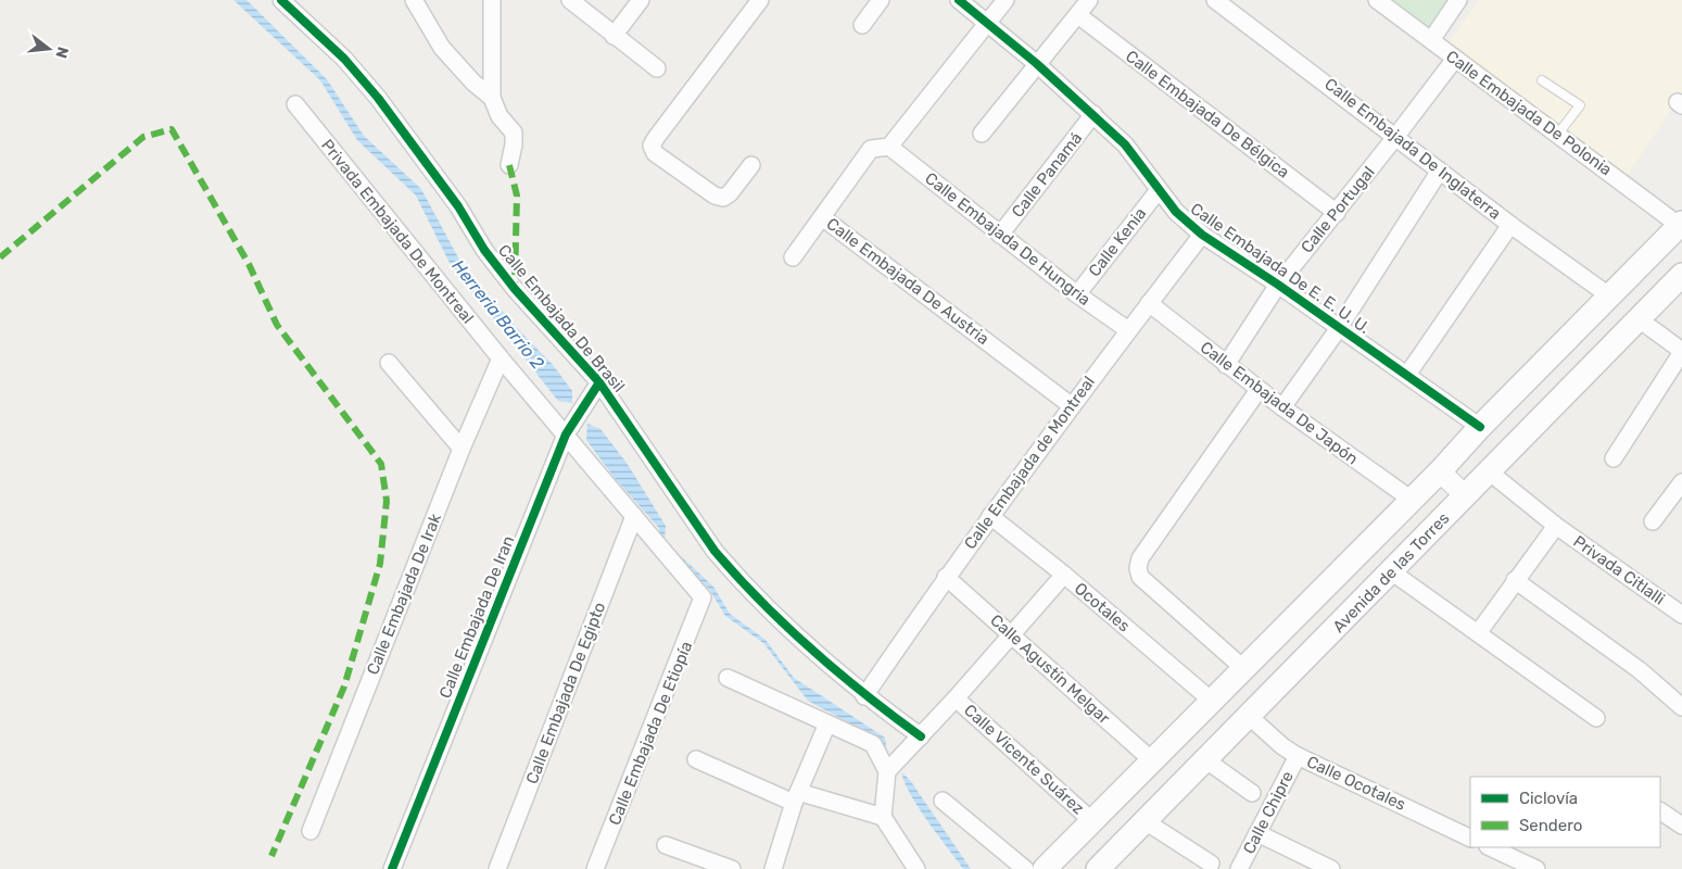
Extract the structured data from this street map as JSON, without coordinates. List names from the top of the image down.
{
  "streets": {
    "main road": ["Avenida de las Torres"],
    "street": [
      "Calle Embajada De Polonia",
      "Calle Embajada De Bélgica",
      "Calle Embajada De Inglaterra",
      "Calle Panamá",
      "Calle Portugal",
      "Privada Embajada De Montreal",
      "Calle Embajada De Hungria",
      "Calle Kenia",
      "Calle Embajada De E. E. U. U.",
      "Calle Embajada De Austria",
      "Calle Embajada De Brasil",
      "Calle Embajada De Japón",
      "Calle Embajada de Montreal",
      "Privada Citlalli",
      "Calle Embajada De Irak",
      "Ocotales",
      "Calle Embajada De Iran",
      "Calle Agustín Melgar",
      "Calle Embajada De Egipto",
      "Calle Embajada De Etiopía",
      "Calle Vicente Suárez",
      "Calle Ocotales",
      "Calle Chipre"
    ]
  },
  "crossings": [
    ["Calle Embajada De Polonia", "Calle Portugal"],
    ["Calle Embajada De Bélgica", "Calle Portugal"],
    ["Calle Embajada De Inglaterra", "Calle Portugal"],
    ["Calle Panamá", "Calle Embajada De Hungria"],
    ["Calle Panamá", "Calle Embajada De E. E. U. U."],
    ["Calle Portugal", "Calle Embajada De E. E. U. U."],
    ["Calle Portugal", "Calle Embajada De Japón"],
    ["Privada Embajada De Montreal", "Calle Embajada De Irak"],
    ["Calle Embajada De Hungria", "Calle Kenia"],
    ["Calle Embajada De Hungria", "Calle Embajada De Austria"],
    ["Calle Embajada De Hungria", "Calle Embajada de Montreal"],
    ["Calle Kenia", "Calle Embajada De E. E. U. U."],
    ["Calle Embajada De E. E. U. U.", "Calle Embajada De Austria"],
    ["Calle Embajada De E. E. U. U.", "Calle Embajada de Montreal"],
    ["Calle Embajada De Austria", "Calle Embajada de Montreal"],
    ["Calle Embajada De Brasil", "Calle Embajada de Montreal"],
    ["Calle Embajada De Brasil", "Calle Embajada De Iran"],
    ["Calle Embajada De Japón", "Calle Embajada de Montreal"],
    ["Calle Embajada de Montreal", "Ocotales"],
    ["Calle Embajada de Montreal", "Calle Agustín Melgar"],
    ["Privada Citlalli", "Avenida de las Torres"],
    ["Avenida de las Torres", "Calle Ocotales"],
    ["Calle Embajada De Egipto", "Calle Embajada De Etiopía"],
    ["Calle Ocotales", "Calle Chipre"]
  ],
  "water": ["Herreria Barrio 2"],
  "legend": ["Ciclovía", "Sendero"],
  "north": "right"
}
